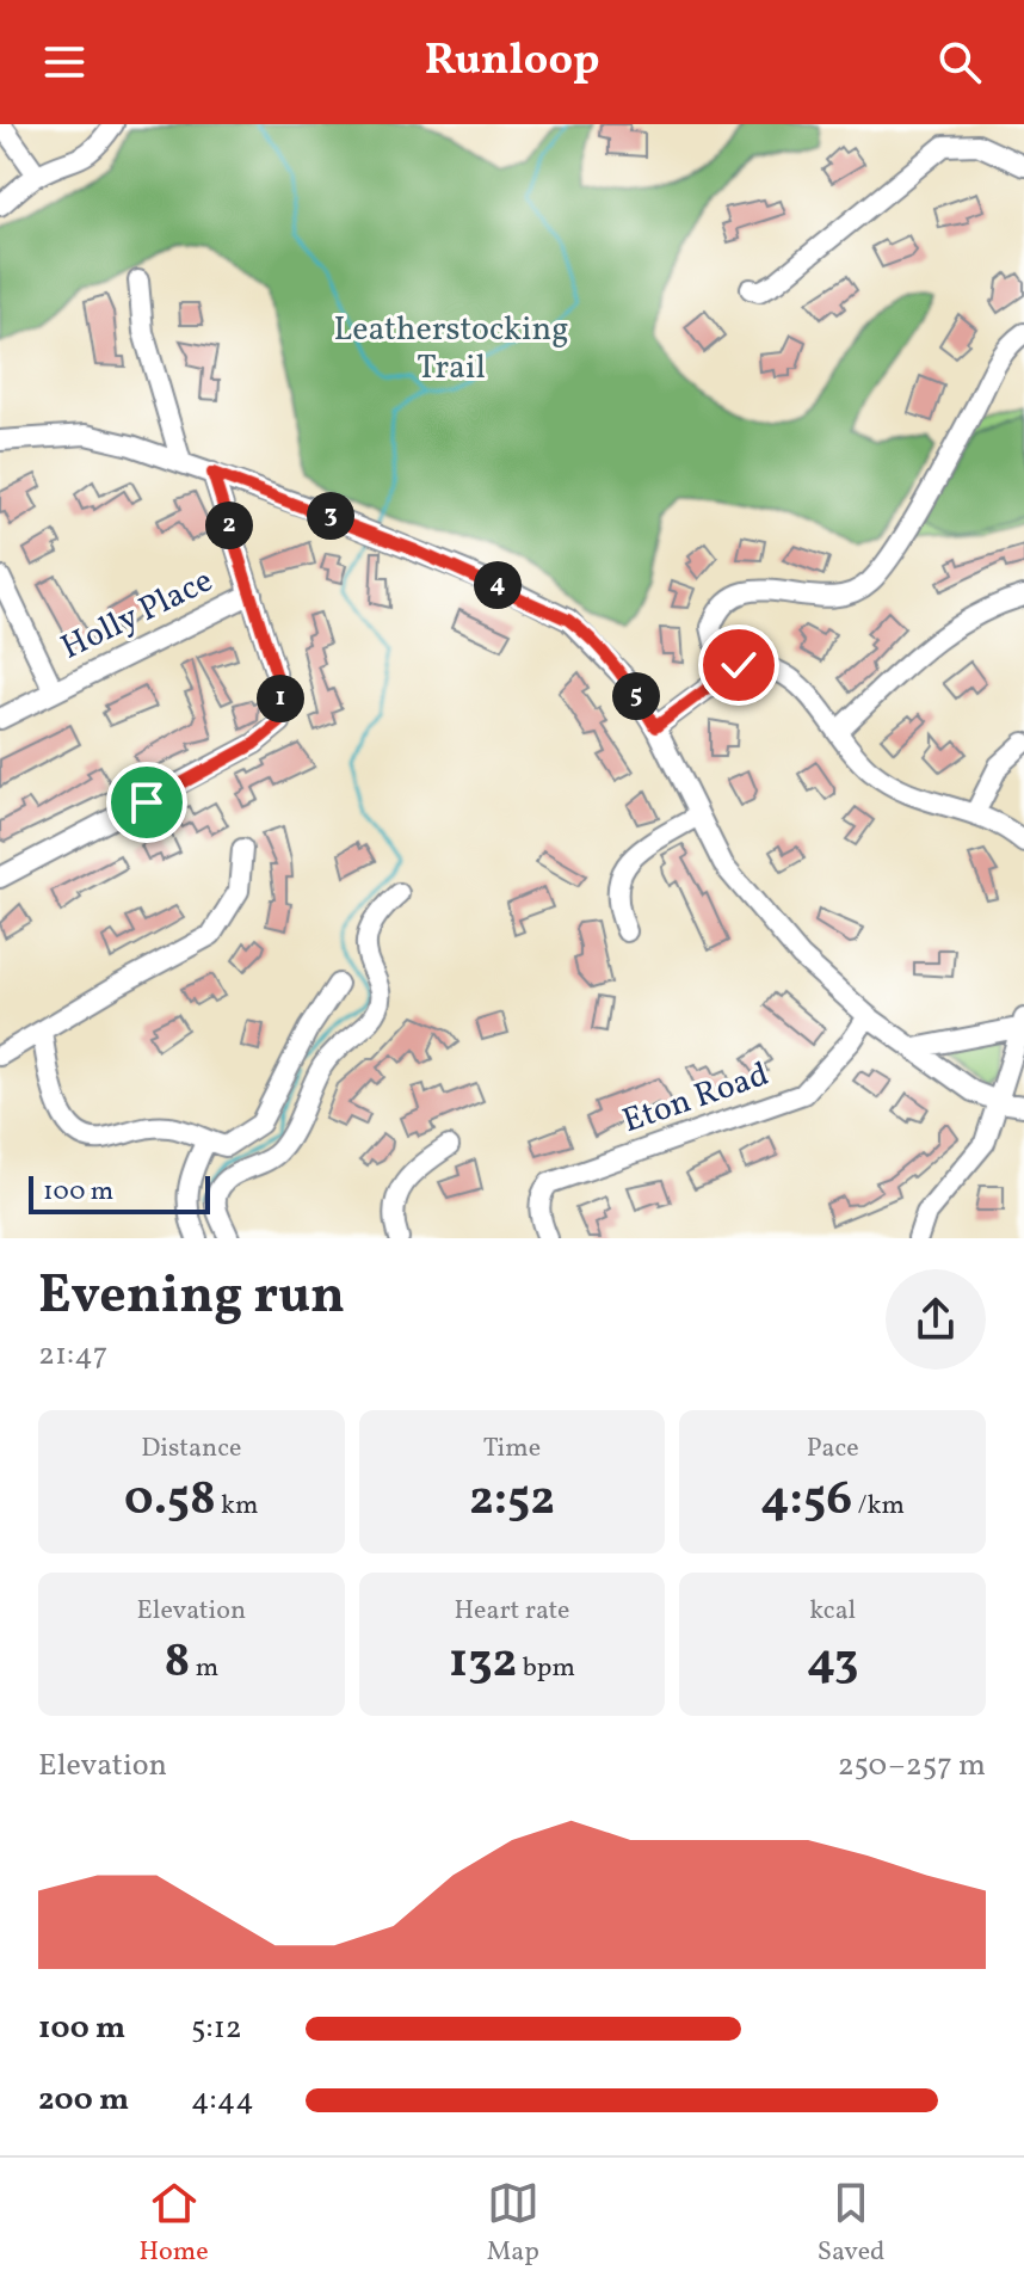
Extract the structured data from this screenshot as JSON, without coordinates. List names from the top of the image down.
{
  "streets": {
    "street": ["Holly Place", "Eton Road"]
  },
  "parks": ["Leatherstocking Trail"],
  "scale_bar": "100 m",
  "page": {
    "header": "Runloop",
    "pins": [
      "3",
      "2",
      "4",
      "5",
      "1"
    ],
    "scale": "100 m",
    "heading": ["Evening run", "21:47"],
    "stats": [
      ["Distance", "0.58 km"],
      ["Time", "2:52"],
      ["Pace", "4:56 /km"],
      ["Elevation", "8 m"],
      ["Heart rate", "132 bpm"],
      ["kcal", "43"]
    ],
    "chart": ["Elevation", "250–257 m"],
    "list": [
      {
        "name": "100 m",
        "note": "5:12"
      },
      {
        "name": "200 m",
        "note": "4:44"
      }
    ],
    "tabs": ["Home", "Map", "Saved"]
  }
}
